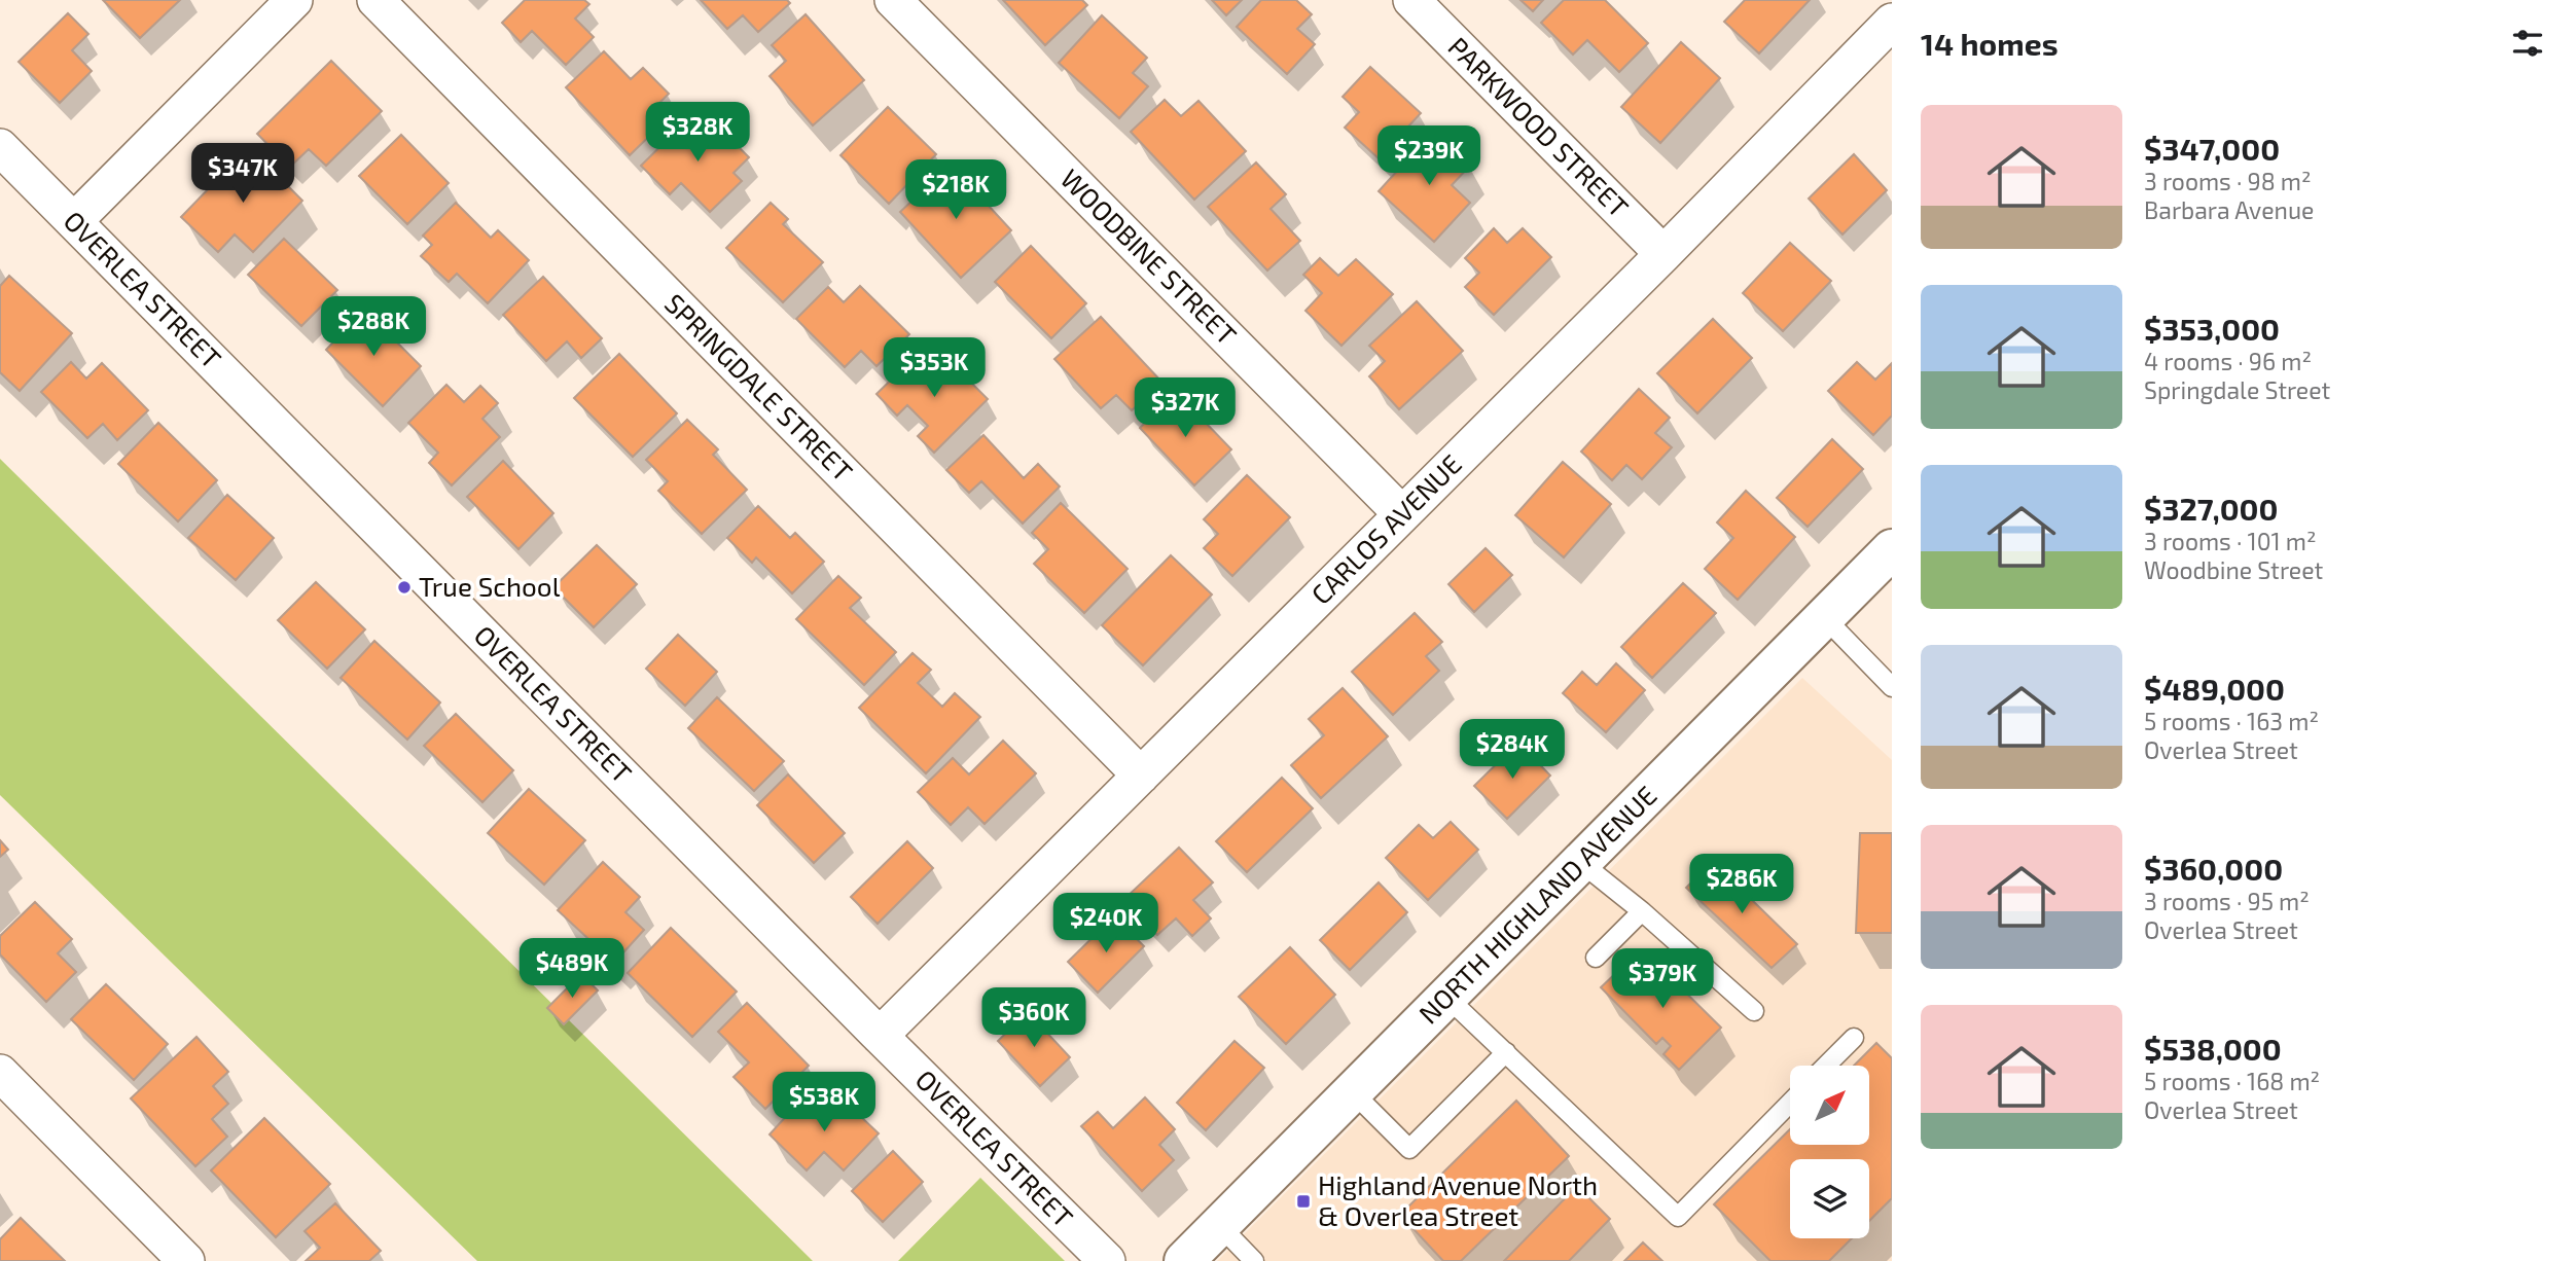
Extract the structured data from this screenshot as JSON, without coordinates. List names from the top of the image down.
{
  "streets": {
    "street": [
      "PARKWOOD STREET",
      "WOODBINE STREET",
      "OVERLEA STREET",
      "SPRINGDALE STREET",
      "CARLOS AVENUE",
      "NORTH HIGHLAND AVENUE"
    ]
  },
  "crossings": [
    ["PARKWOOD STREET", "CARLOS AVENUE"],
    ["WOODBINE STREET", "CARLOS AVENUE"],
    ["OVERLEA STREET", "CARLOS AVENUE"],
    ["SPRINGDALE STREET", "CARLOS AVENUE"]
  ],
  "places": {
    "other": ["True School"],
    "transit": ["Highland Avenue North & Overlea Street"]
  },
  "north": "top right",
  "page": {
    "heading": "14 homes",
    "list": [
      {
        "name": "$347,000",
        "note": "3 rooms · 98 m² · Barbara Avenue"
      },
      {
        "name": "$353,000",
        "note": "4 rooms · 96 m² · Springdale Street"
      },
      {
        "name": "$327,000",
        "note": "3 rooms · 101 m² · Woodbine Street"
      },
      {
        "name": "$489,000",
        "note": "5 rooms · 163 m² · Overlea Street"
      },
      {
        "name": "$360,000",
        "note": "3 rooms · 95 m² · Overlea Street"
      },
      {
        "name": "$538,000",
        "note": "5 rooms · 168 m² · Overlea Street"
      }
    ],
    "price": [
      "$328K",
      "$239K",
      "$347K",
      "$218K",
      "$288K",
      "$353K",
      "$327K",
      "$284K",
      "$286K",
      "$240K",
      "$489K",
      "$379K",
      "$360K",
      "$538K"
    ]
  }
}
